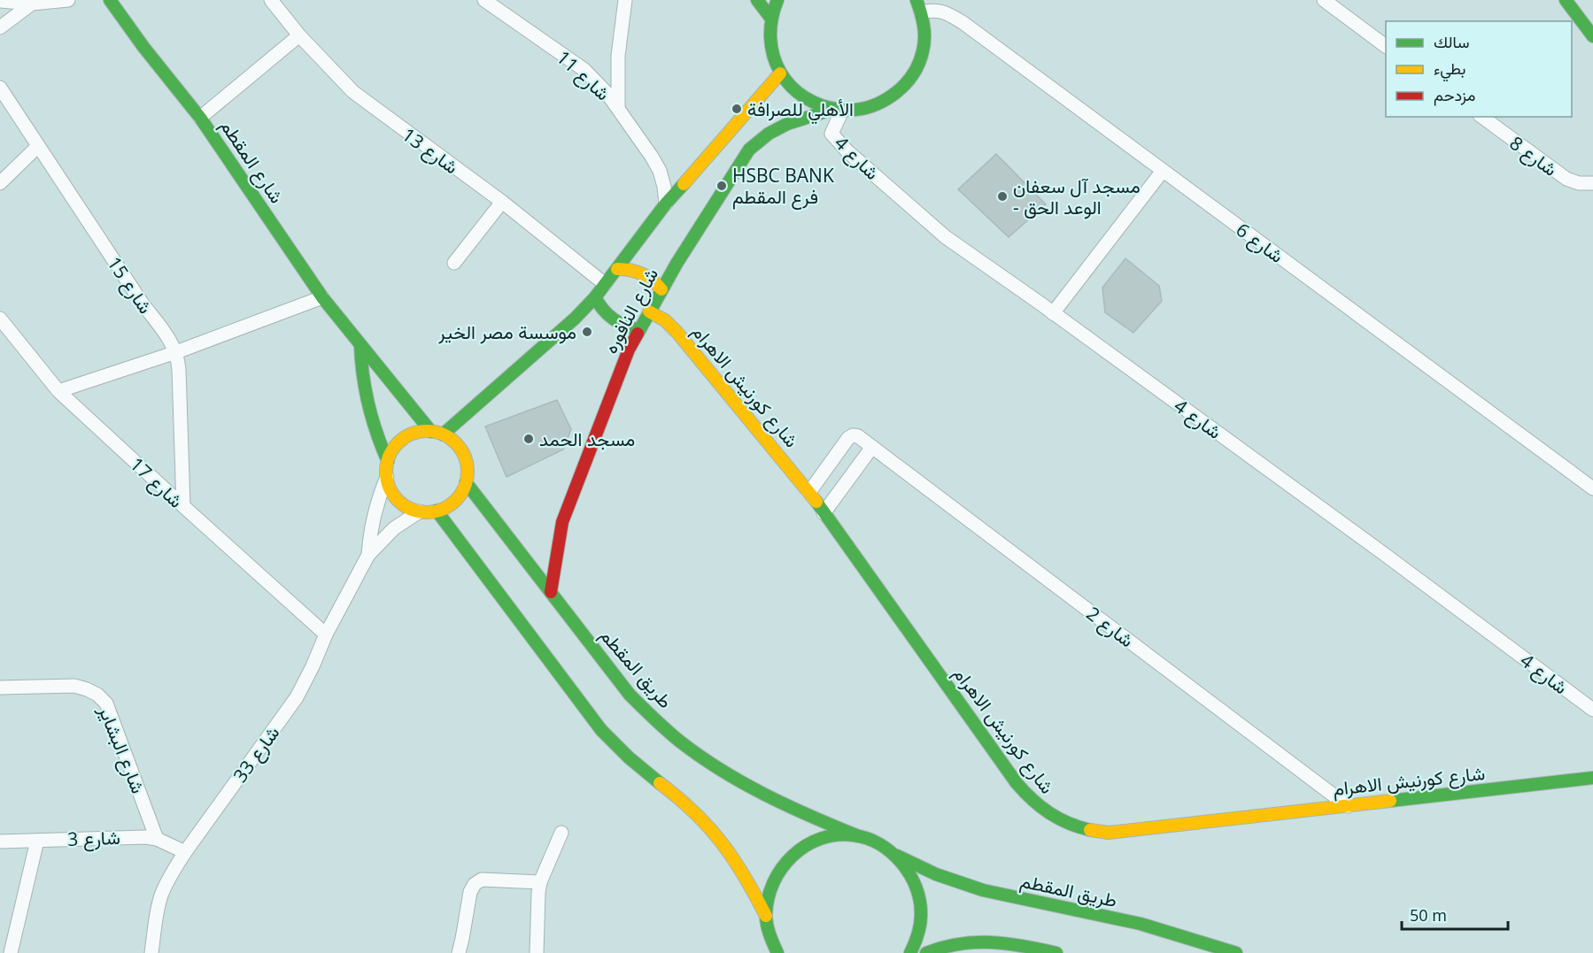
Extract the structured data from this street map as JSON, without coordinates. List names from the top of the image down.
{
  "streets": {
    "main road": [
      "شارع المقطم",
      "شارع النافوره",
      "شارع كورنيش الاهرام",
      "طريق المقطم"
    ],
    "street": [
      "شارع 11",
      "شارع 13",
      "شارع 8",
      "شارع 4",
      "شارع 6",
      "شارع 15",
      "شارع 17",
      "شارع 2",
      "شارع البشاير",
      "شارع 33",
      "شارع 3"
    ]
  },
  "crossings": [
    ["شارع 11", "شارع النافوره"],
    ["شارع 13", "شارع النافوره"],
    ["شارع 13", "شارع كورنيش الاهرام"],
    ["شارع 4", "شارع النافوره"],
    ["شارع المقطم", "شارع النافوره"],
    ["شارع المقطم", "طريق المقطم"],
    ["شارع المقطم", "شارع 33"],
    ["شارع 6", "شارع النافوره"],
    ["شارع 15", "شارع 17"],
    ["شارع النافوره", "شارع كورنيش الاهرام"],
    ["شارع النافوره", "طريق المقطم"],
    ["شارع النافوره", "شارع 33"],
    ["شارع كورنيش الاهرام", "شارع 2"],
    ["شارع 17", "شارع 33"],
    ["طريق المقطم", "شارع 33"],
    ["شارع البشاير", "شارع 3"],
    ["شارع 33", "شارع 3"]
  ],
  "places": [
    "الأهلي للصرافة",
    "HSBC BANK فرع المقطم",
    "مسجد آل سعفان - الوعد الحق",
    "موسسة مصر الخير",
    "مسجد الحمد"
  ],
  "legend": ["سالك", "بطيء", "مزدحم"],
  "scale_bar": "50 m"
}
